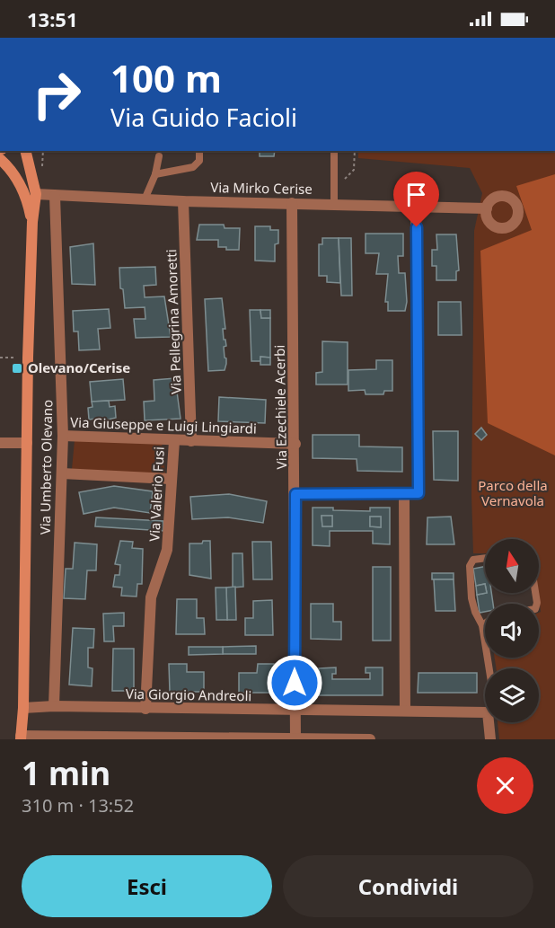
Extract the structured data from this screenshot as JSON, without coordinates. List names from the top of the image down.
{
  "streets": {
    "street": [
      "Via Mirko Cerise",
      "Via Pellegrina Amoretti",
      "Via Ezechiele Acerbi",
      "Via Giuseppe e Luigi Lingiardi",
      "Via Umberto Olevano",
      "Via Valerio Fusi",
      "Via Giorgio Andreoli"
    ]
  },
  "crossings": [
    ["Via Mirko Cerise", "Via Pellegrina Amoretti"],
    ["Via Mirko Cerise", "Via Ezechiele Acerbi"],
    ["Via Mirko Cerise", "Via Umberto Olevano"],
    ["Via Pellegrina Amoretti", "Via Giuseppe e Luigi Lingiardi"],
    ["Via Ezechiele Acerbi", "Via Giuseppe e Luigi Lingiardi"],
    ["Via Ezechiele Acerbi", "Via Giorgio Andreoli"],
    ["Via Giuseppe e Luigi Lingiardi", "Via Umberto Olevano"],
    ["Via Giuseppe e Luigi Lingiardi", "Via Valerio Fusi"],
    ["Via Umberto Olevano", "Via Giorgio Andreoli"],
    ["Via Valerio Fusi", "Via Giorgio Andreoli"]
  ],
  "parks": ["Parco della Vernavola"],
  "places": {
    "transit": ["Olevano/Cerise"]
  },
  "north": "top",
  "page": {
    "status": "13:51",
    "turn": ["100 m", "Via Guido Facioli"],
    "heading": ["1 min", "310 m · 13:52"],
    "buttons": ["Esci", "Condividi"]
  }
}
